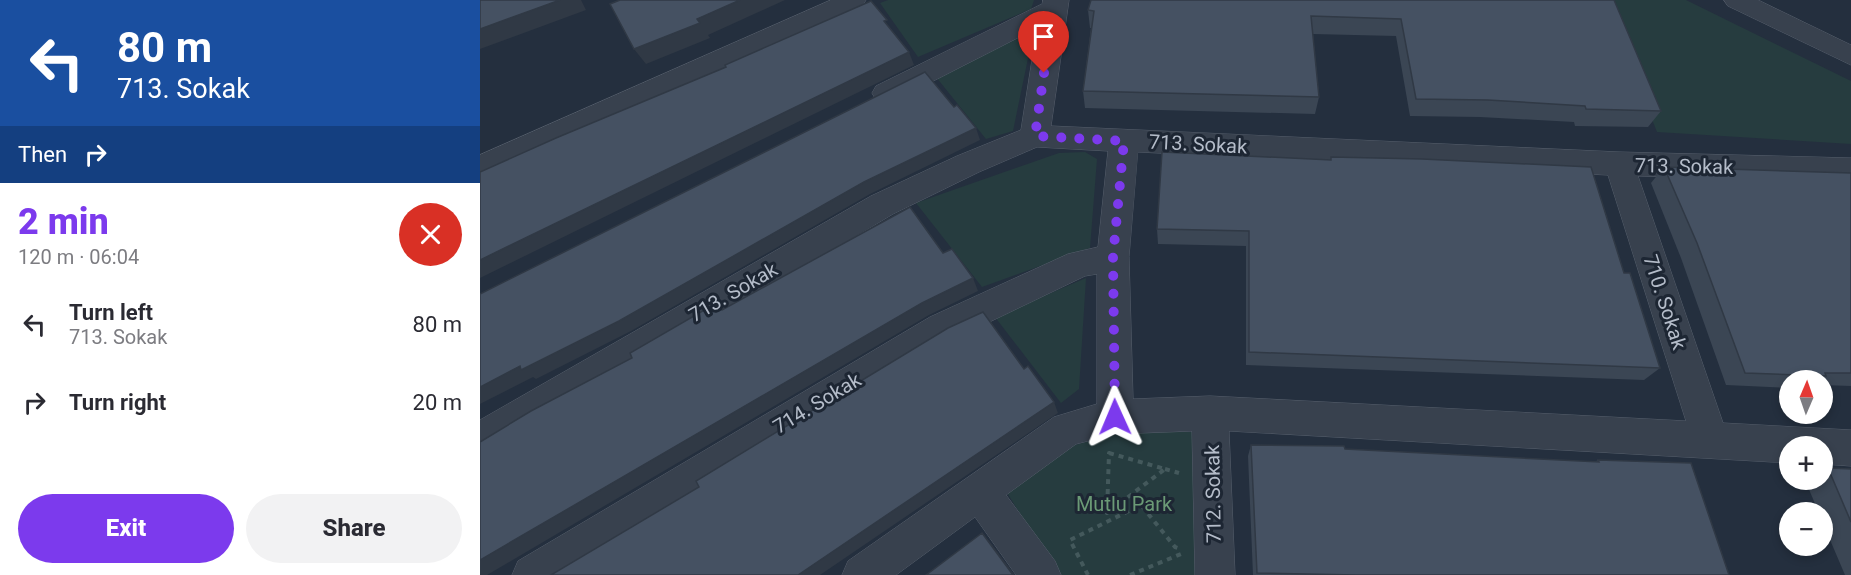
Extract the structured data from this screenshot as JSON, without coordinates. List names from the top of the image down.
{
  "streets": {
    "street": [
      "713. Sokak",
      "710. Sokak",
      "714. Sokak",
      "712. Sokak"
    ]
  },
  "crossings": [
    ["713. Sokak", "710. Sokak"]
  ],
  "parks": ["Mutlu Park"],
  "north": "top",
  "page": {
    "turn": ["80 m", "713. Sokak"],
    "then": "Then",
    "heading": ["2 min", "120 m · 06:04"],
    "list": [
      {
        "name": "Turn left",
        "note": "713. Sokak",
        "value": "80 m"
      },
      {
        "name": "Turn right",
        "value": "20 m"
      }
    ],
    "map_buttons": ["+", "−"],
    "buttons": ["Exit", "Share"]
  }
}
